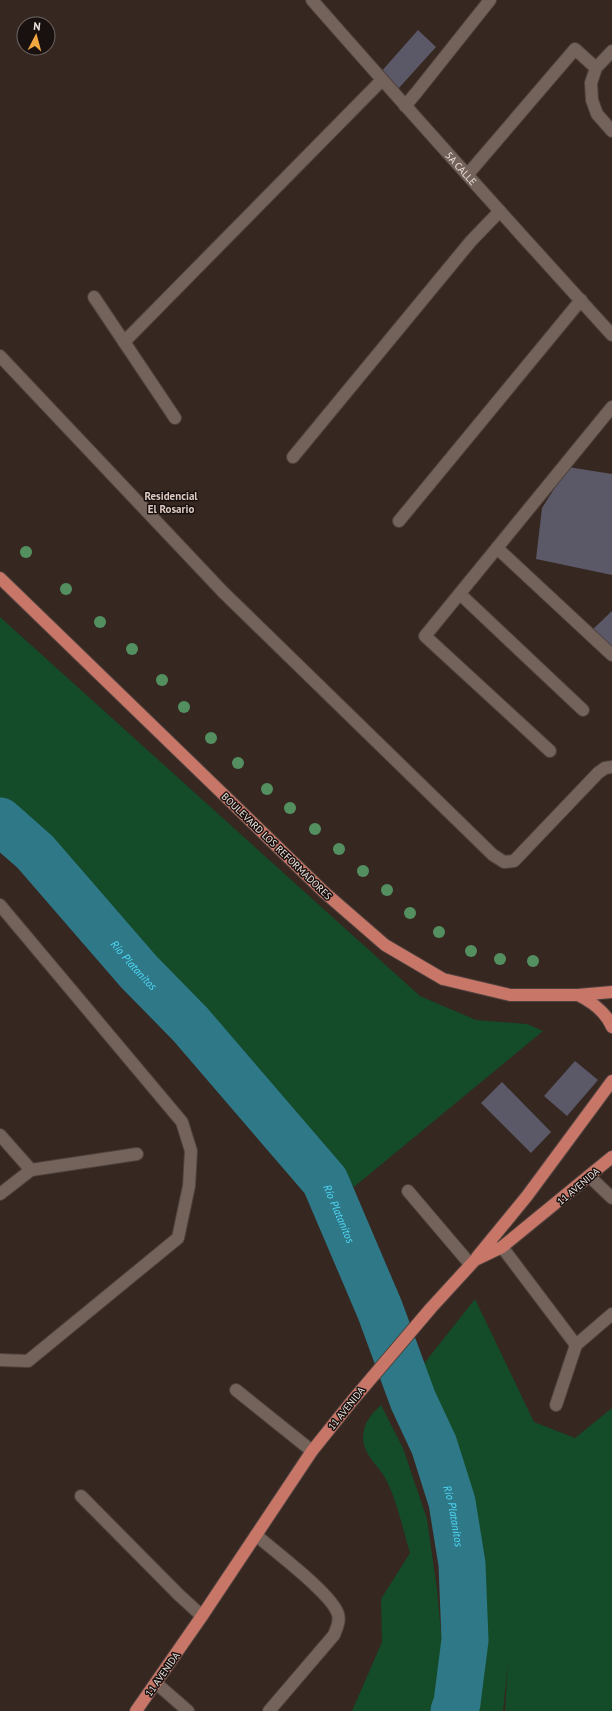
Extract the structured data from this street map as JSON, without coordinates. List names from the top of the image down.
{
  "streets": {
    "main road": ["BOULEVARD LOS REFORMADORES", "11 AVENIDA"],
    "street": ["5A CALLE"]
  },
  "districts": ["Residencial El Rosario"],
  "water": ["Río Platanitos"],
  "north": "top"
}
